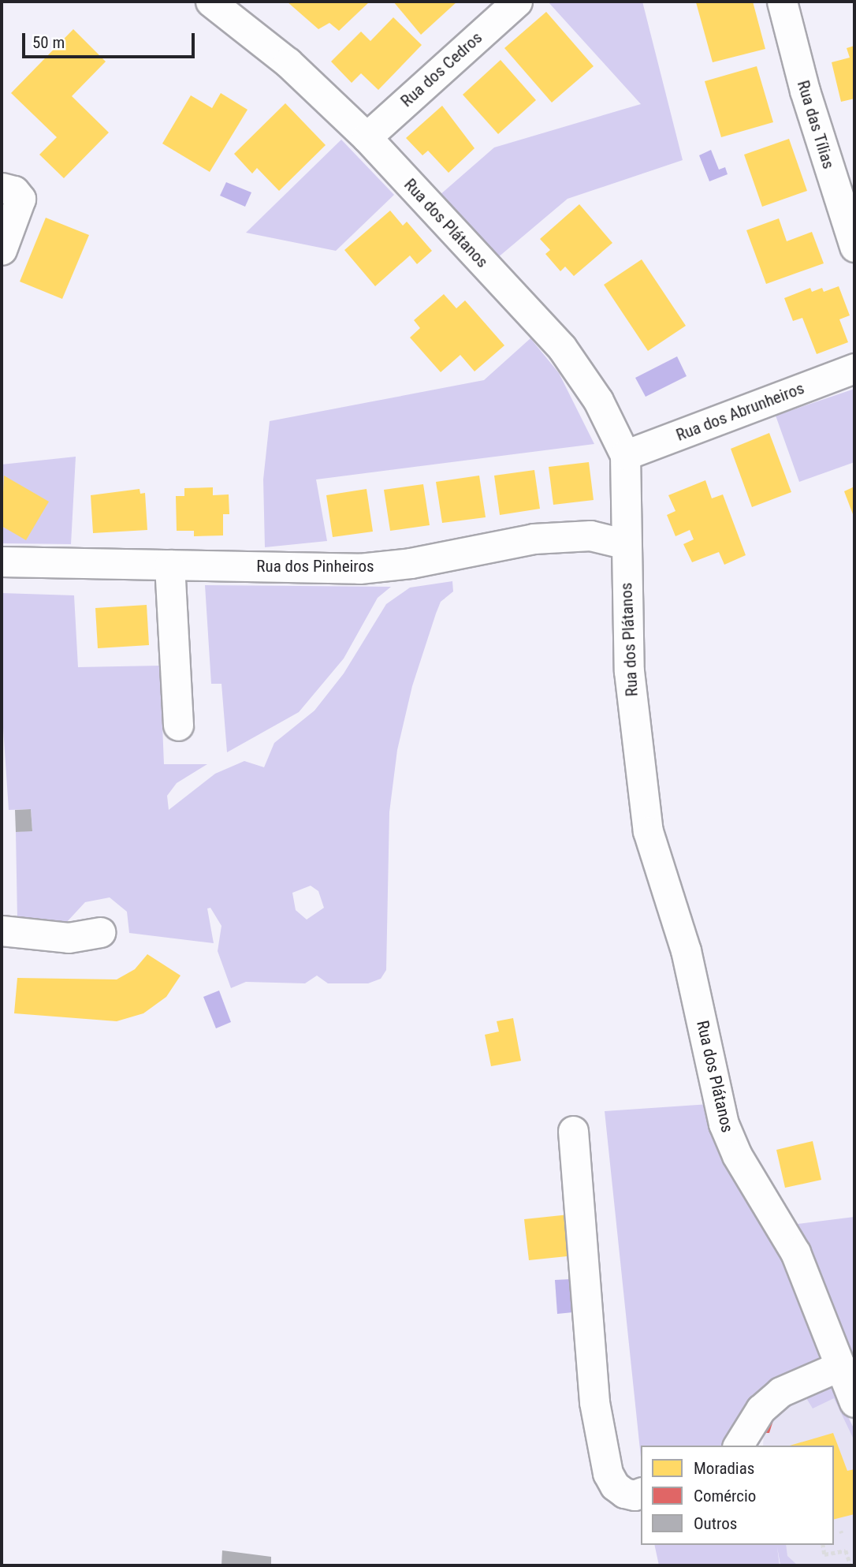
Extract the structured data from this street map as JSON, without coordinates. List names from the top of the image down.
{
  "streets": {
    "street": [
      "Rua dos Cedros",
      "Rua das Tílias",
      "Rua dos Plátanos",
      "Rua dos Abrunheiros",
      "Rua dos Pinheiros"
    ]
  },
  "crossings": [
    ["Rua dos Cedros", "Rua dos Plátanos"],
    ["Rua dos Plátanos", "Rua dos Abrunheiros"],
    ["Rua dos Plátanos", "Rua dos Pinheiros"]
  ],
  "legend": ["Moradias", "Comércio", "Outros"],
  "scale_bar": "50 m"
}
